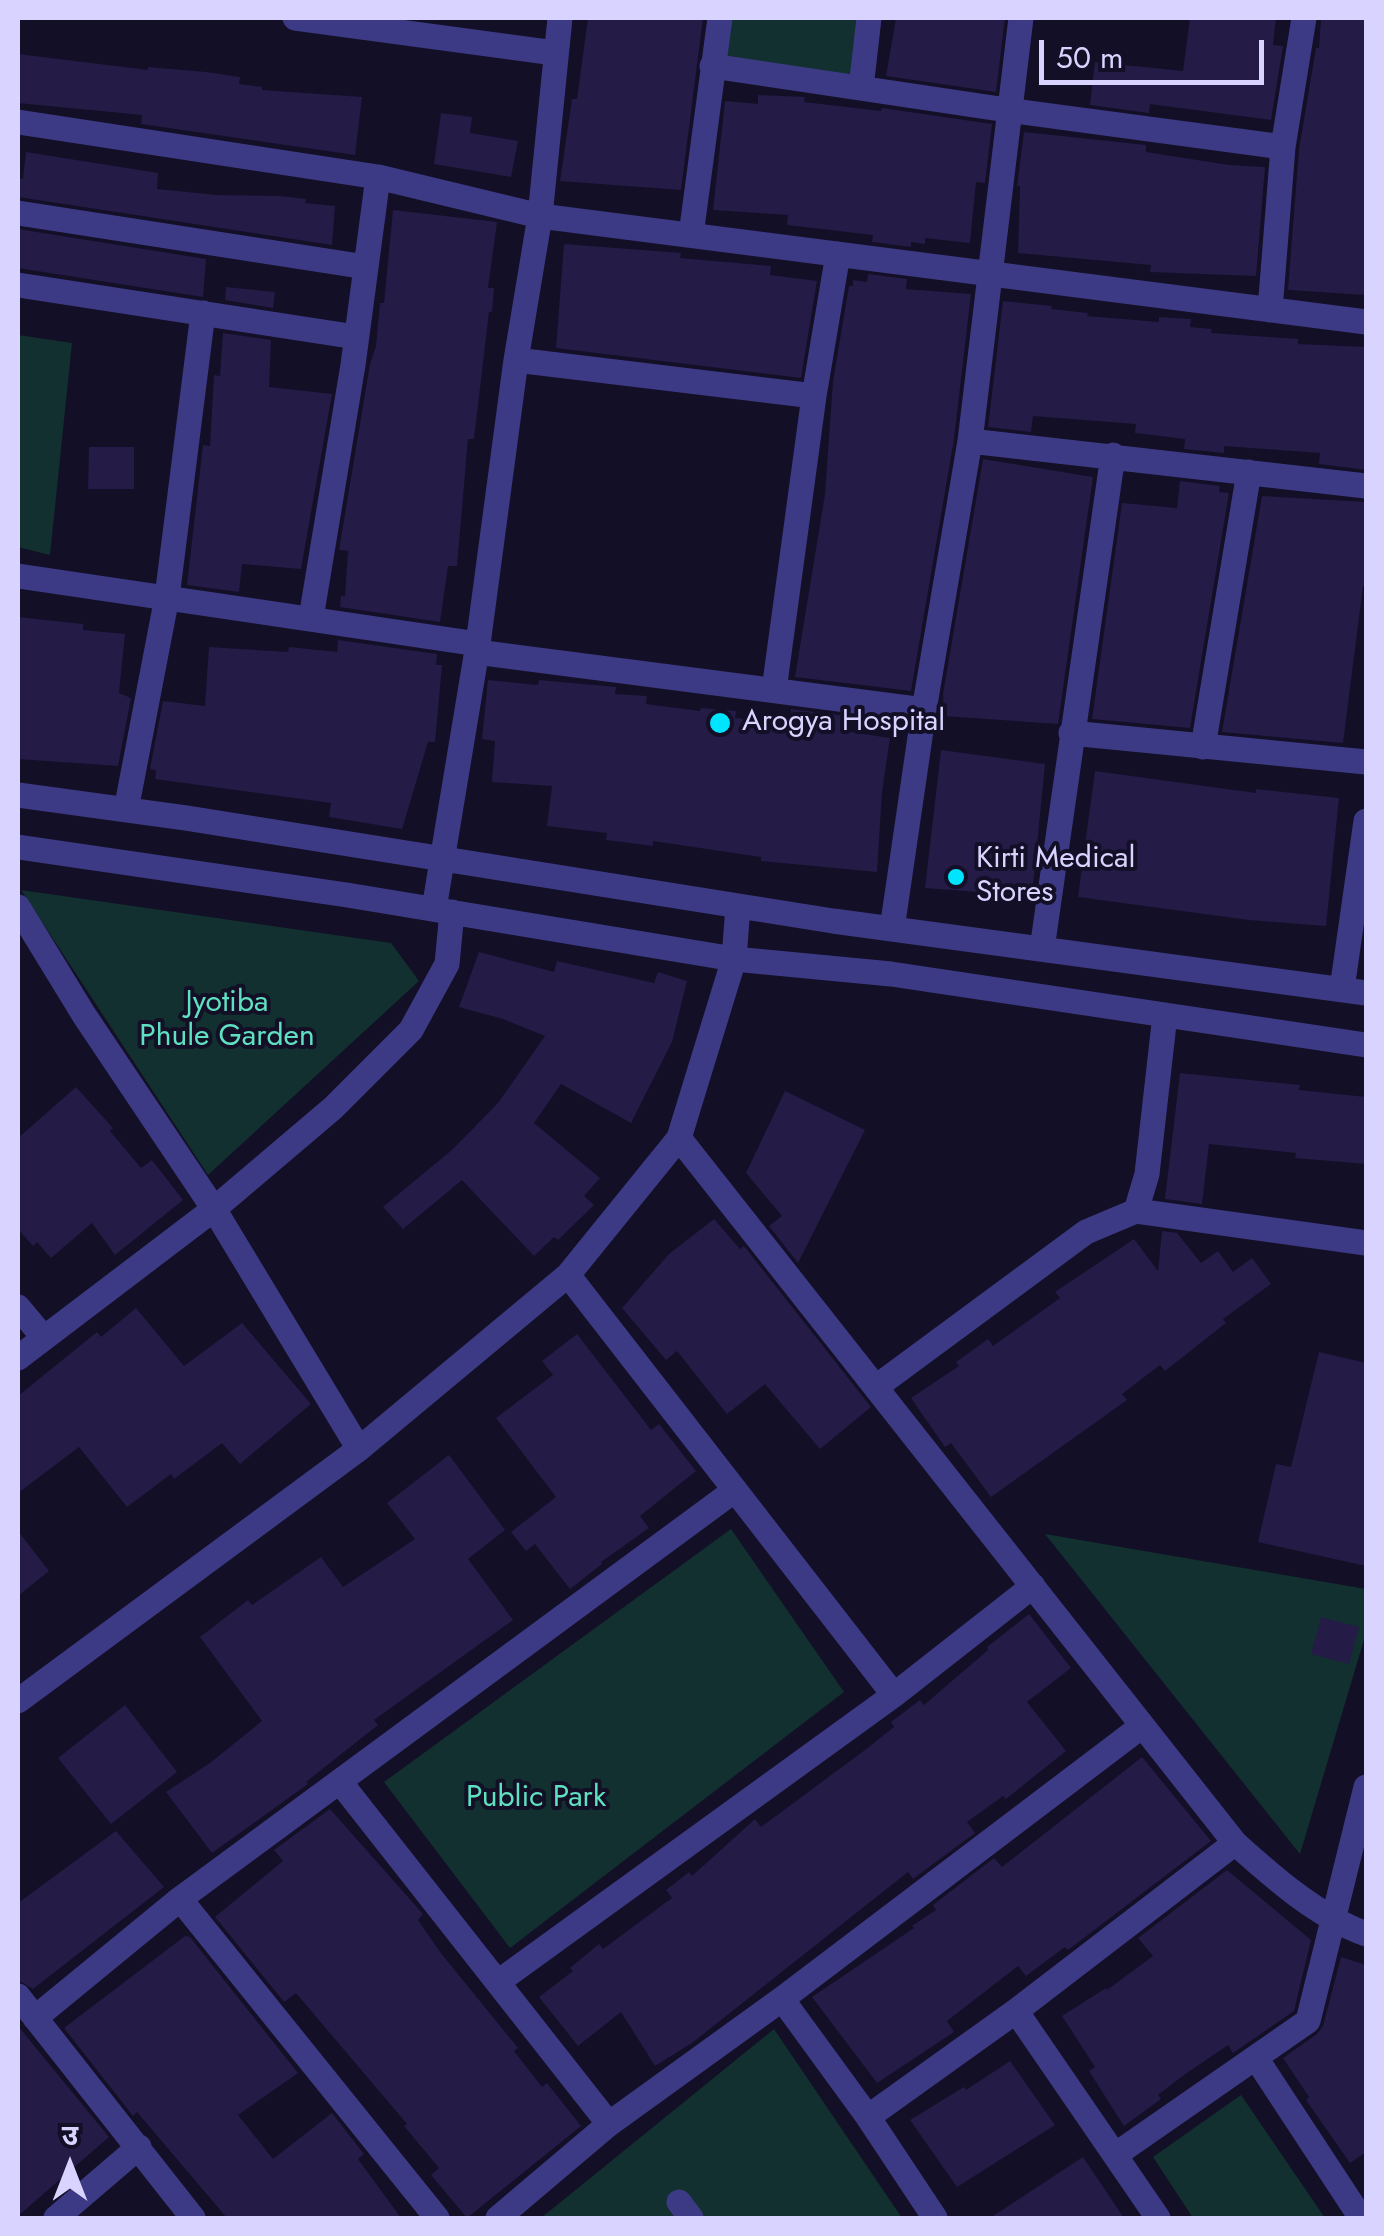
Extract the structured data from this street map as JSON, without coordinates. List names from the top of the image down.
{
  "parks": ["Jyotiba Phule Garden", "Public Park"],
  "places": ["Arogya Hospital", "Kirti Medical Stores"],
  "scale_bar": "50 m",
  "north": "top"
}
